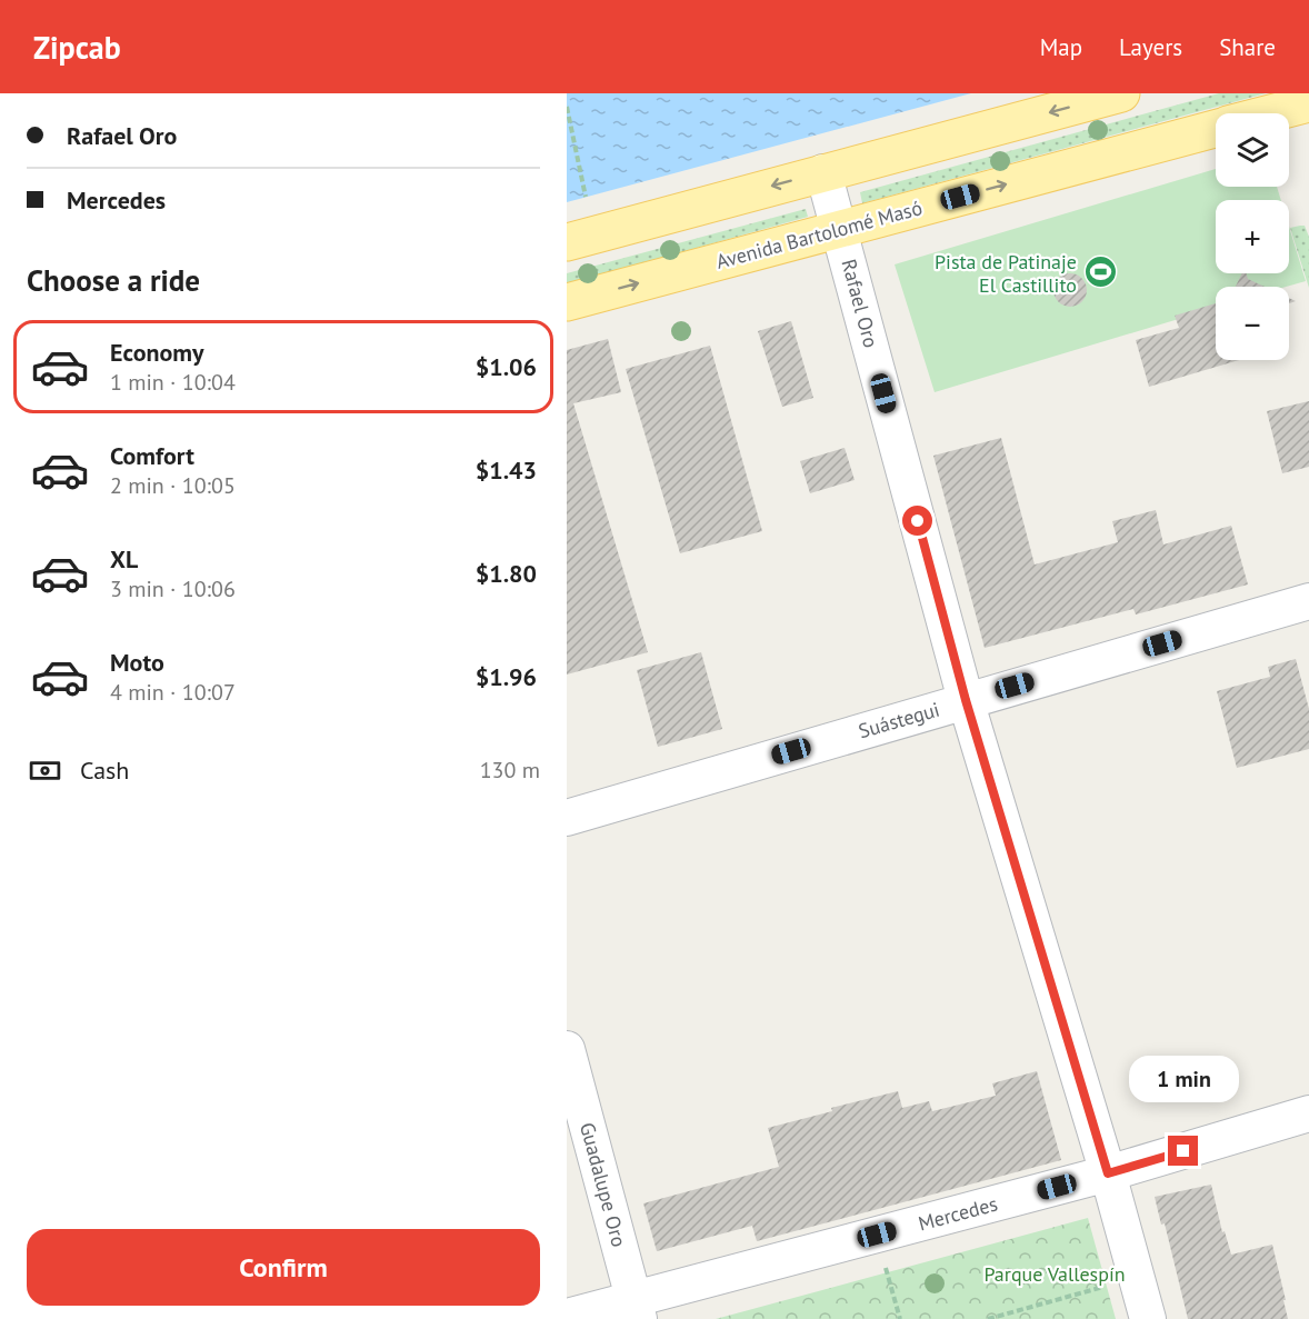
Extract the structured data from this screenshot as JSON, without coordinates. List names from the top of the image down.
{
  "streets": {
    "main road": ["Avenida Bartolomé Masó"],
    "street": [
      "Rafael Oro",
      "Suástegui",
      "Guadalupe Oro",
      "Mercedes"
    ]
  },
  "crossings": [
    ["Avenida Bartolomé Masó", "Rafael Oro"],
    ["Rafael Oro", "Suástegui"],
    ["Rafael Oro", "Mercedes"],
    ["Guadalupe Oro", "Mercedes"]
  ],
  "parks": ["Parque Vallespín"],
  "places": {
    "sports": ["Pista de Patinaje El Castillito"]
  },
  "page": {
    "header": "Zipcab",
    "nav": ["Map", "Layers", "Share"],
    "banner": ["Rafael Oro", "Mercedes"],
    "map_buttons": ["+", "−"],
    "heading": "Choose a ride",
    "list": [
      {
        "name": "Economy",
        "note": "1 min · 10:04",
        "value": "$1.06"
      },
      {
        "name": "Comfort",
        "note": "2 min · 10:05",
        "value": "$1.43"
      },
      {
        "name": "XL",
        "note": "3 min · 10:06",
        "value": "$1.80"
      },
      {
        "name": "Moto",
        "note": "4 min · 10:07",
        "value": "$1.96"
      }
    ],
    "pay": ["Cash", "130 m"],
    "bubble": "1 min",
    "buttons": "Confirm"
  }
}
